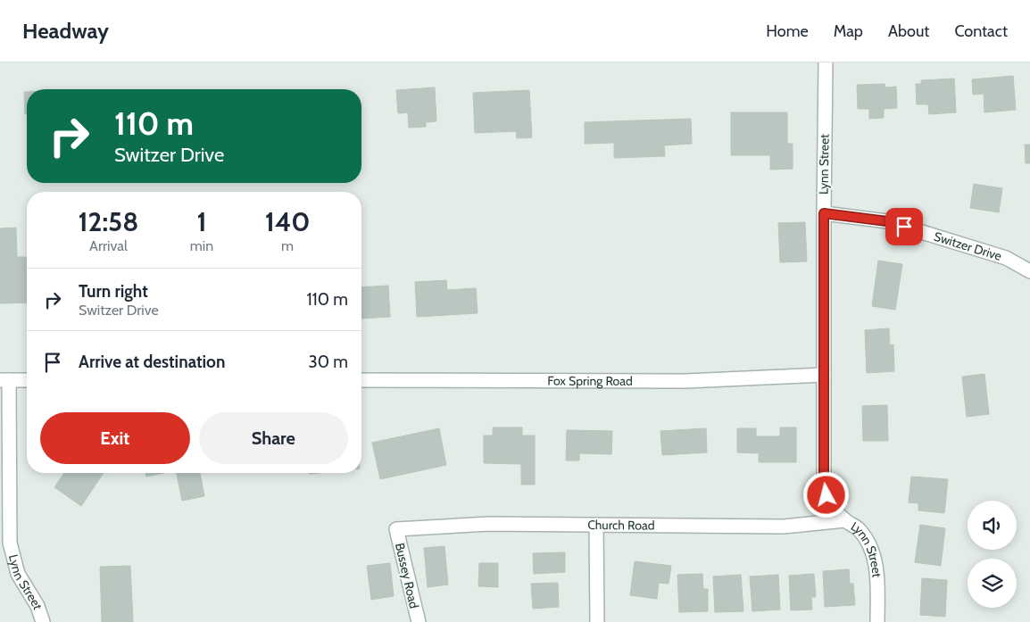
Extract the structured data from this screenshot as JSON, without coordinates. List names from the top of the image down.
{
  "streets": {
    "street": [
      "Lynn Street",
      "Switzer Drive",
      "Fox Spring Road",
      "Church Road",
      "Bussey Road"
    ]
  },
  "crossings": [
    ["Lynn Street", "Switzer Drive"],
    ["Lynn Street", "Fox Spring Road"],
    ["Lynn Street", "Church Road"],
    ["Church Road", "Bussey Road"]
  ],
  "page": {
    "header": "Headway",
    "nav": [
      "Home",
      "Map",
      "About",
      "Contact"
    ],
    "turn": ["110 m", "Switzer Drive"],
    "eta": [
      "12:58",
      "Arrival",
      "1",
      "min",
      "140",
      "m"
    ],
    "list": [
      {
        "name": "Turn right",
        "note": "Switzer Drive",
        "value": "110 m"
      },
      {
        "name": "Arrive at destination",
        "value": "30 m"
      }
    ],
    "buttons": ["Exit", "Share"]
  }
}
